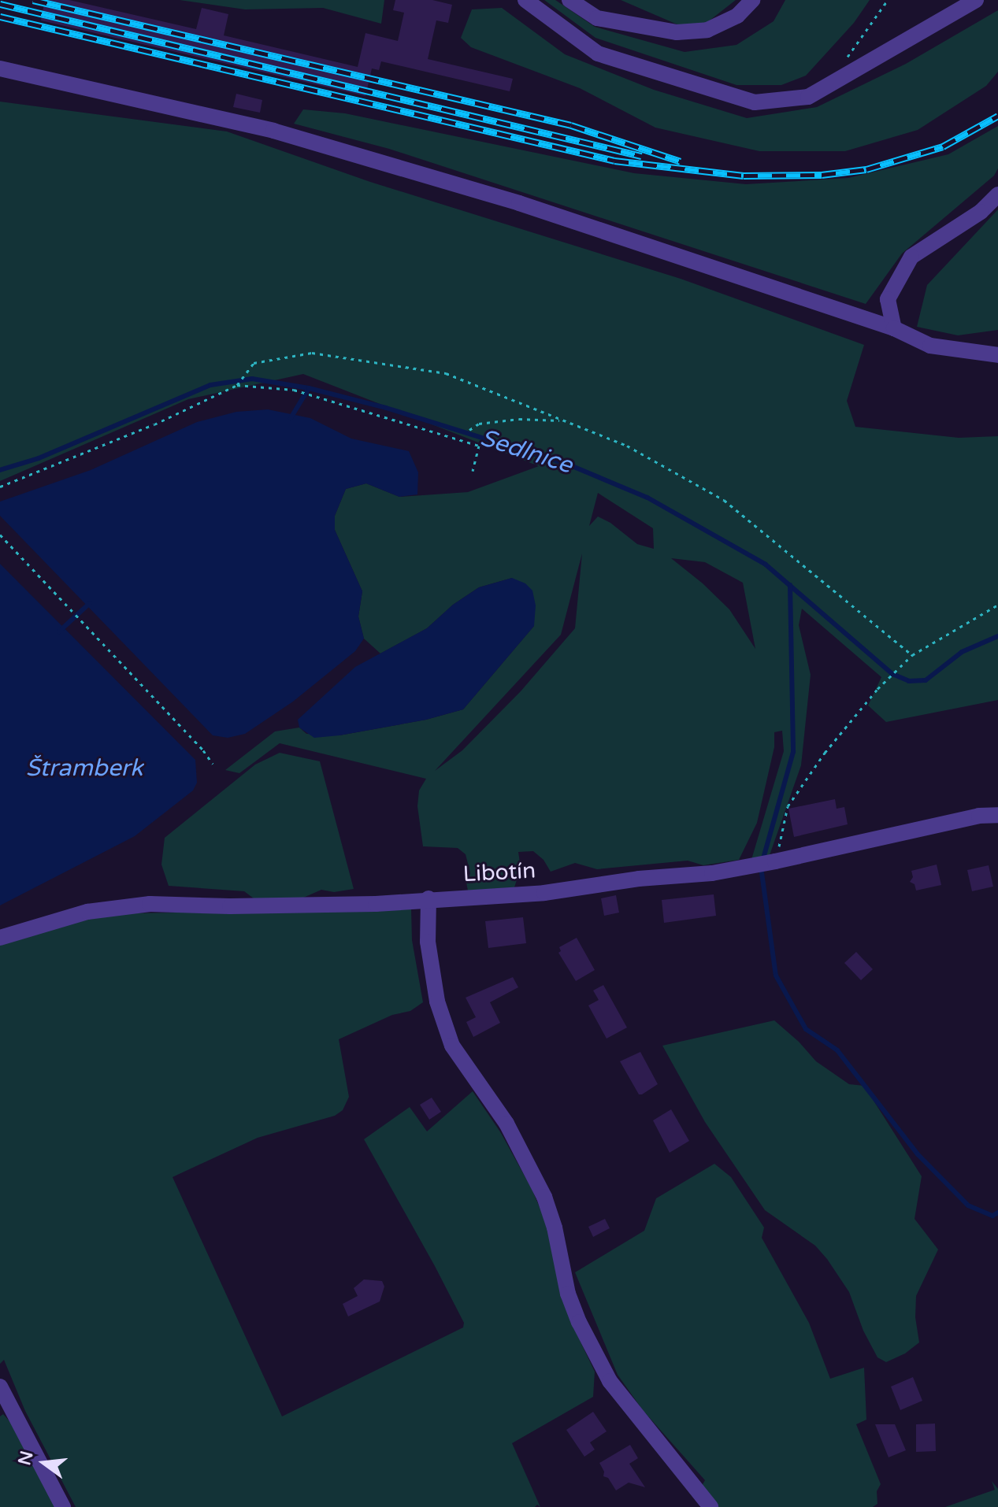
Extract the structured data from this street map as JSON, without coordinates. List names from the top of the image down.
{
  "streets": {
    "street": ["Libotín"]
  },
  "water": ["Sedlnice", "Štramberk"],
  "north": "left"
}
